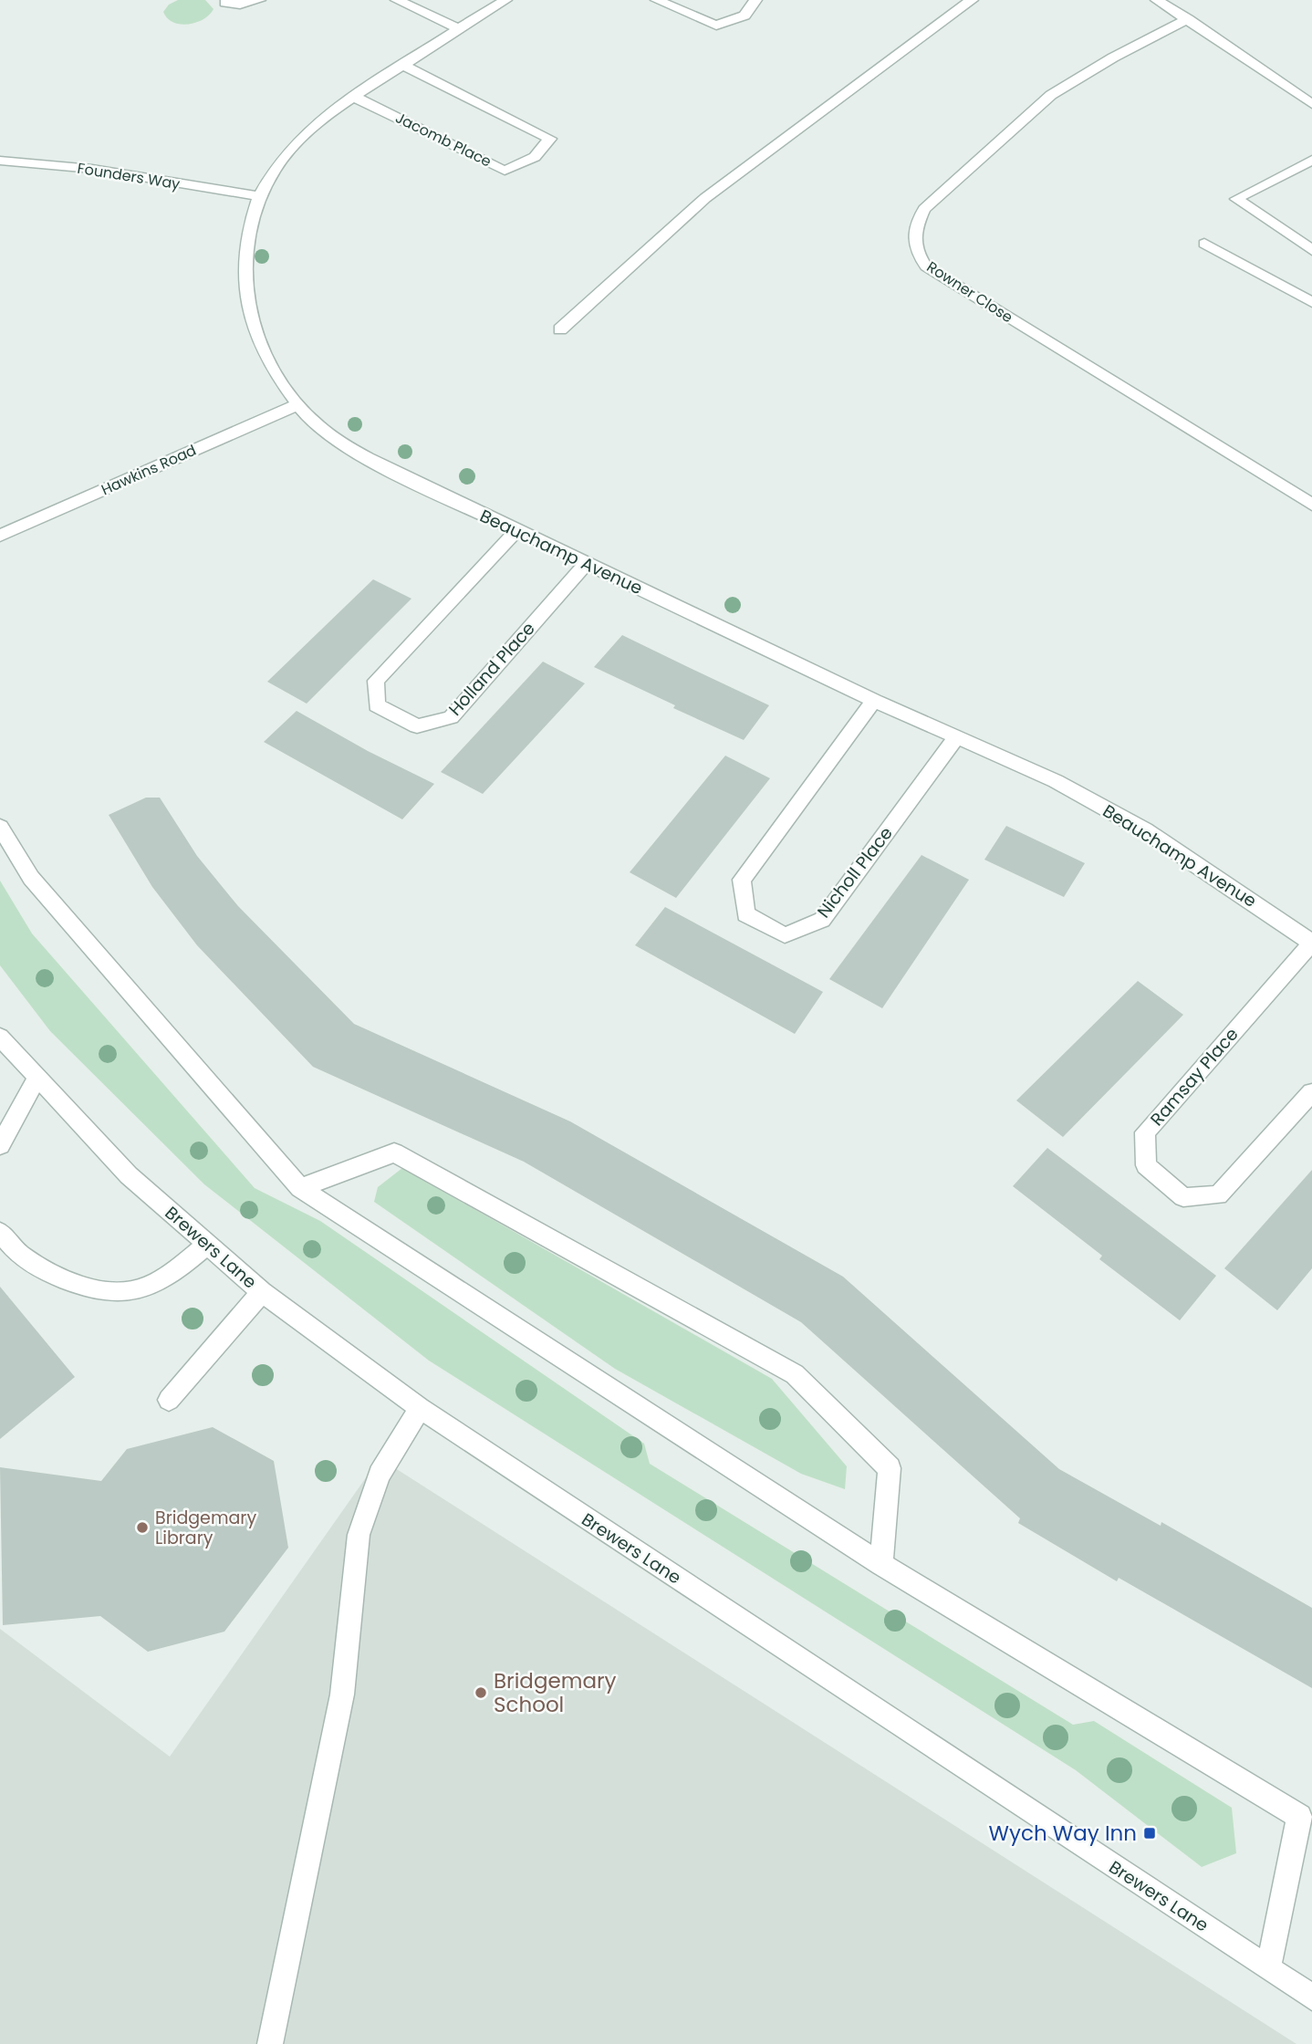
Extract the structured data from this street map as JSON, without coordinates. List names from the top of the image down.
{
  "streets": {
    "street": [
      "Jacomb Place",
      "Founders Way",
      "Rowner Close",
      "Hawkins Road",
      "Beauchamp Avenue",
      "Holland Place",
      "Nicholl Place",
      "Ramsay Place",
      "Brewers Lane"
    ]
  },
  "crossings": [
    ["Jacomb Place", "Beauchamp Avenue"],
    ["Founders Way", "Beauchamp Avenue"],
    ["Hawkins Road", "Beauchamp Avenue"],
    ["Beauchamp Avenue", "Holland Place"],
    ["Beauchamp Avenue", "Nicholl Place"],
    ["Beauchamp Avenue", "Ramsay Place"]
  ],
  "places": {
    "other": ["Bridgemary Library", "Bridgemary School"],
    "transit": ["Wych Way Inn"]
  }
}
